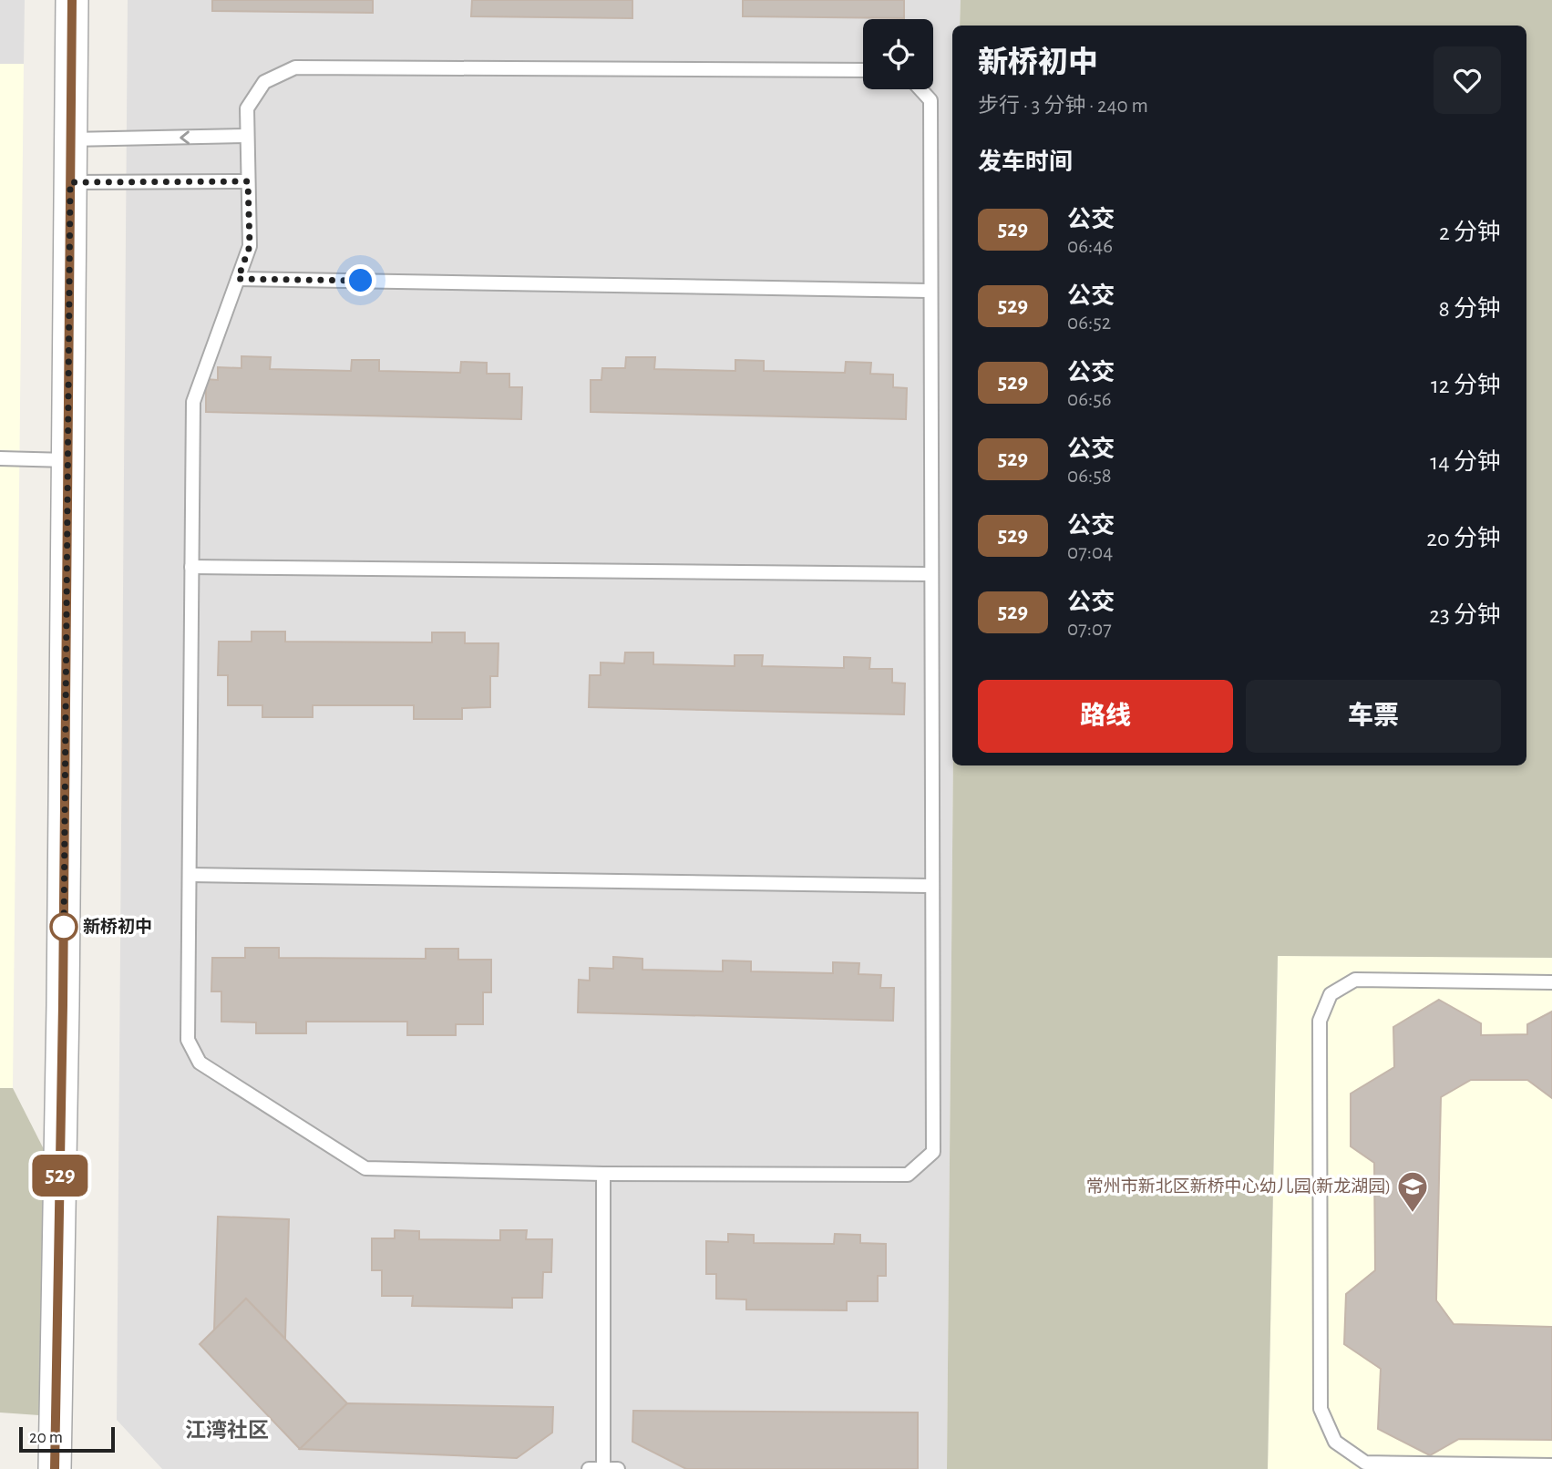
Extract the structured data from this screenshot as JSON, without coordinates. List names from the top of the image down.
{
  "districts": ["江湾社区"],
  "places": {
    "other": ["新桥初中"],
    "school or university": ["常州市新北区新桥中心幼儿园(新龙湖园)"]
  },
  "lines": ["bus line 529"],
  "scale_bar": "20 m",
  "page": {
    "on_map": "529",
    "heading": [
      ["新桥初中", "步行 · 3 分钟 · 240 m"],
      "发车时间"
    ],
    "list": [
      {
        "mark": "529",
        "name": "公交",
        "note": "06:46",
        "value": "2 分钟"
      },
      {
        "mark": "529",
        "name": "公交",
        "note": "06:52",
        "value": "8 分钟"
      },
      {
        "mark": "529",
        "name": "公交",
        "note": "06:56",
        "value": "12 分钟"
      },
      {
        "mark": "529",
        "name": "公交",
        "note": "06:58",
        "value": "14 分钟"
      },
      {
        "mark": "529",
        "name": "公交",
        "note": "07:04",
        "value": "20 分钟"
      },
      {
        "mark": "529",
        "name": "公交",
        "note": "07:07",
        "value": "23 分钟"
      }
    ],
    "buttons": ["路线", "车票"],
    "scale": "20 m"
  }
}
